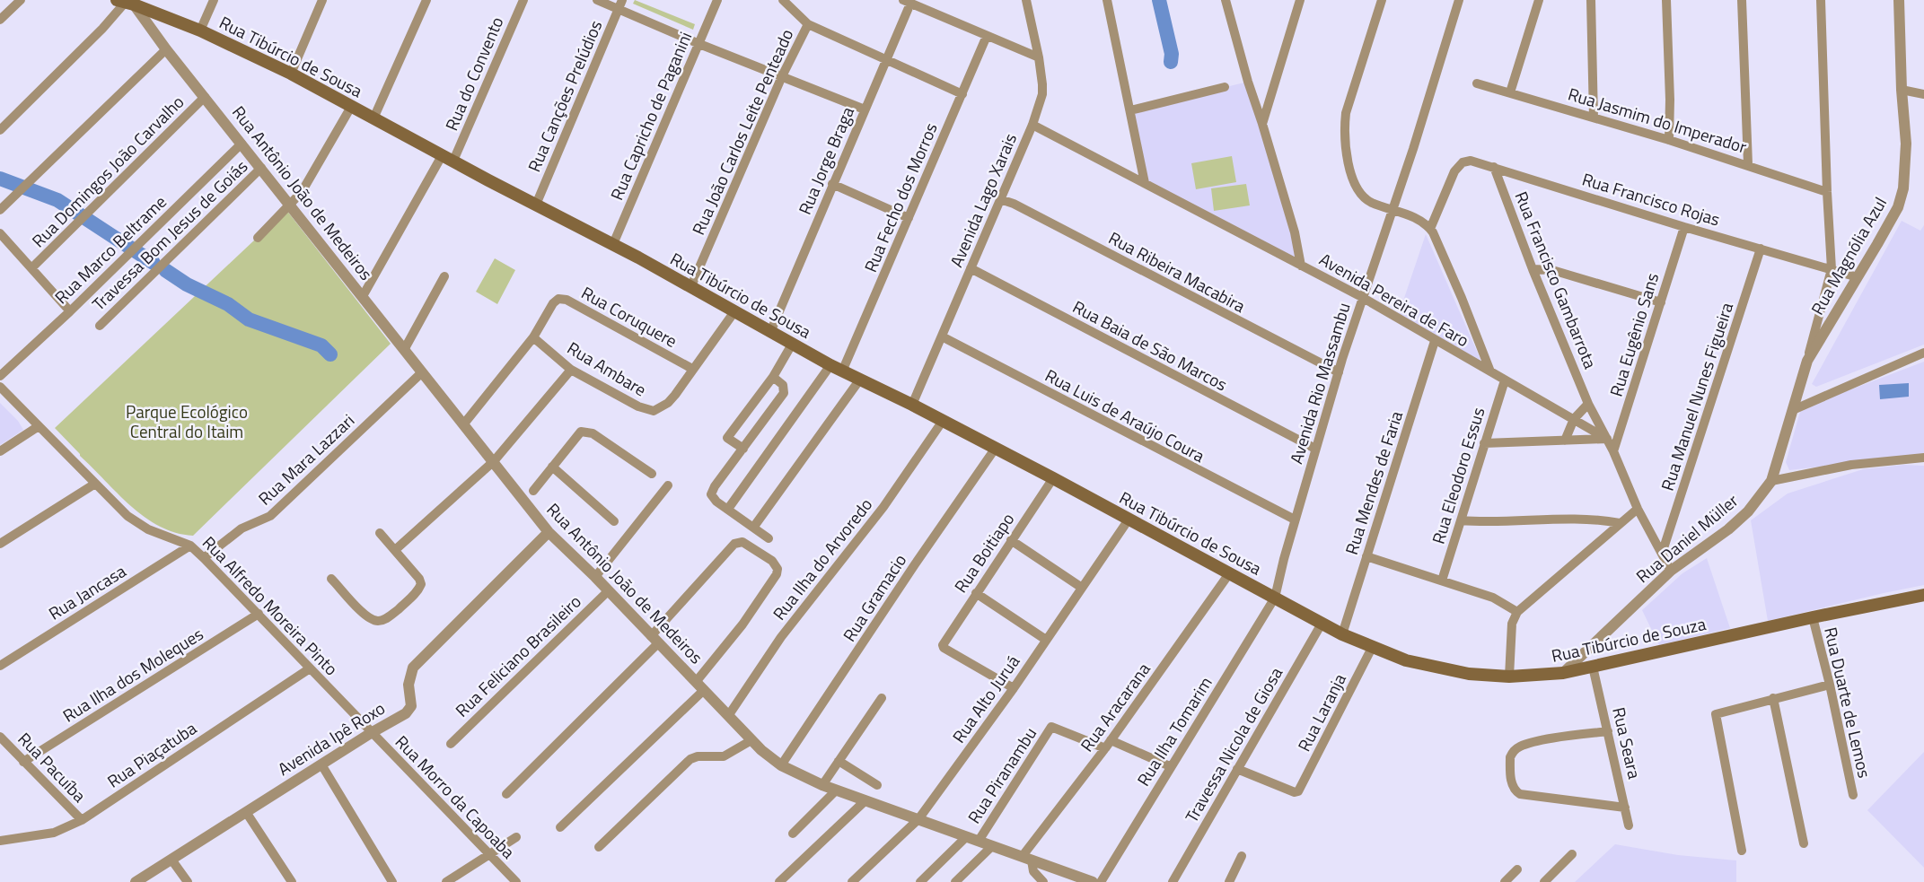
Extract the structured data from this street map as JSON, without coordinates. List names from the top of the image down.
{
  "streets": {
    "main road": ["Rua Tibúrcio de Sousa", "Rua Tibúrcio de Souza"],
    "street": [
      "Rua do Convento",
      "Rua Canções Prelúdios",
      "Rua Capricho de Paganini",
      "Rua Jasmim do Imperador",
      "Rua João Carlos Leite Penteado",
      "Rua Jorge Braga",
      "Rua Domingos João Carvalho",
      "Rua Antônio João de Medeiros",
      "Rua Fecho dos Morros",
      "Rua Francisco Rojas",
      "Avenida Lago Xarais",
      "Travessa Bom Jesus de Goiás",
      "Rua Marco Beltrame",
      "Rua Magnólia Azul",
      "Rua Ribeira Macabira",
      "Rua Francisco Gambarrota",
      "Avenida Pereira de Faro",
      "Rua Coruquere",
      "Rua Eugênio Sans",
      "Rua Baia de São Marcos",
      "Rua Ambare",
      "Avenida Rio Massambu",
      "Rua Manuel Nunes Figueira",
      "Rua Luis de Araújo Coura",
      "Rua Mara Lazzari",
      "Rua Eleodoro Essus",
      "Rua Mendes de Faria",
      "Rua Daniel Müller",
      "Rua Boitiapo",
      "Rua Ilha do Arvoredo",
      "Rua Jancasa",
      "Rua Gramacio",
      "Rua Alfredo Moreira Pinto",
      "Rua Feliciano Brasileiro",
      "Rua Ilha dos Moleques",
      "Rua Alto Juruá",
      "Rua Duarte de Lemos",
      "Rua Aracarana",
      "Rua Laranja",
      "Rua Ilha Tomarim",
      "Avenida Ipê Roxo",
      "Rua Seara",
      "Travessa Nicola de Giosa",
      "Rua Piaçatuba",
      "Rua Pacuíba",
      "Rua Piranambu",
      "Rua Morro da Capoaba"
    ]
  },
  "crossings": [
    ["Rua Tibúrcio de Sousa", "Rua do Convento"],
    ["Rua Tibúrcio de Sousa", "Rua Canções Prelúdios"],
    ["Rua Tibúrcio de Sousa", "Rua Capricho de Paganini"],
    ["Rua Tibúrcio de Sousa", "Rua João Carlos Leite Penteado"],
    ["Rua Tibúrcio de Sousa", "Rua Jorge Braga"],
    ["Rua Tibúrcio de Sousa", "Rua Antônio João de Medeiros"],
    ["Rua Tibúrcio de Sousa", "Rua Fecho dos Morros"],
    ["Rua Tibúrcio de Sousa", "Avenida Lago Xarais"],
    ["Rua Tibúrcio de Sousa", "Rua Ambare"],
    ["Rua Tibúrcio de Sousa", "Avenida Rio Massambu"],
    ["Rua Tibúrcio de Sousa", "Rua Mendes de Faria"],
    ["Rua Tibúrcio de Sousa", "Rua Boitiapo"],
    ["Rua Tibúrcio de Sousa", "Rua Ilha do Arvoredo"],
    ["Rua Tibúrcio de Sousa", "Rua Gramacio"],
    ["Rua Tibúrcio de Sousa", "Rua Tibúrcio de Souza"],
    ["Rua Tibúrcio de Sousa", "Rua Alto Juruá"],
    ["Rua Tibúrcio de Sousa", "Rua Aracarana"],
    ["Rua Tibúrcio de Sousa", "Rua Ilha Tomarim"],
    ["Rua Tibúrcio de Sousa", "Travessa Nicola de Giosa"],
    ["Rua do Convento", "Rua Antônio João de Medeiros"],
    ["Rua Domingos João Carvalho", "Rua Antônio João de Medeiros"],
    ["Rua Antônio João de Medeiros", "Travessa Bom Jesus de Goiás"],
    ["Rua Antônio João de Medeiros", "Rua Marco Beltrame"],
    ["Rua Antônio João de Medeiros", "Rua Coruquere"],
    ["Rua Antônio João de Medeiros", "Rua Mara Lazzari"],
    ["Rua Antônio João de Medeiros", "Rua Ilha do Arvoredo"],
    ["Rua Antônio João de Medeiros", "Rua Gramacio"],
    ["Rua Antônio João de Medeiros", "Rua Feliciano Brasileiro"],
    ["Rua Antônio João de Medeiros", "Rua Alto Juruá"],
    ["Rua Antônio João de Medeiros", "Rua Aracarana"],
    ["Rua Antônio João de Medeiros", "Avenida Ipê Roxo"],
    ["Rua Antônio João de Medeiros", "Rua Piranambu"],
    ["Rua Francisco Rojas", "Rua Magnólia Azul"],
    ["Rua Francisco Rojas", "Rua Francisco Gambarrota"],
    ["Rua Francisco Rojas", "Rua Eugênio Sans"],
    ["Rua Francisco Rojas", "Rua Manuel Nunes Figueira"],
    ["Avenida Lago Xarais", "Rua Ribeira Macabira"],
    ["Avenida Lago Xarais", "Avenida Pereira de Faro"],
    ["Avenida Lago Xarais", "Rua Baia de São Marcos"],
    ["Avenida Lago Xarais", "Rua Luis de Araújo Coura"],
    ["Rua Magnólia Azul", "Rua Daniel Müller"],
    ["Rua Ribeira Macabira", "Avenida Rio Massambu"],
    ["Rua Francisco Gambarrota", "Avenida Pereira de Faro"],
    ["Avenida Pereira de Faro", "Avenida Rio Massambu"],
    ["Avenida Pereira de Faro", "Rua Eleodoro Essus"],
    ["Avenida Pereira de Faro", "Rua Mendes de Faria"],
    ["Rua Coruquere", "Rua Ambare"],
    ["Rua Baia de São Marcos", "Avenida Rio Massambu"],
    ["Avenida Rio Massambu", "Rua Luis de Araújo Coura"],
    ["Avenida Rio Massambu", "Rua Ilha Tomarim"],
    ["Rua Mara Lazzari", "Rua Alfredo Moreira Pinto"],
    ["Rua Mendes de Faria", "Rua Tibúrcio de Souza"],
    ["Rua Daniel Müller", "Rua Tibúrcio de Souza"],
    ["Rua Boitiapo", "Rua Alto Juruá"],
    ["Rua Jancasa", "Rua Alfredo Moreira Pinto"],
    ["Rua Alfredo Moreira Pinto", "Rua Ilha dos Moleques"],
    ["Rua Alfredo Moreira Pinto", "Avenida Ipê Roxo"],
    ["Rua Alfredo Moreira Pinto", "Rua Piaçatuba"],
    ["Rua Alfredo Moreira Pinto", "Rua Morro da Capoaba"],
    ["Rua Tibúrcio de Souza", "Rua Duarte de Lemos"],
    ["Rua Tibúrcio de Souza", "Rua Laranja"],
    ["Rua Tibúrcio de Souza", "Rua Seara"],
    ["Rua Ilha dos Moleques", "Rua Pacuíba"],
    ["Rua Aracarana", "Rua Piranambu"],
    ["Rua Laranja", "Travessa Nicola de Giosa"],
    ["Avenida Ipê Roxo", "Rua Morro da Capoaba"],
    ["Rua Piaçatuba", "Rua Pacuíba"]
  ],
  "parks": ["Parque Ecológico Central do Itaim"]
}
